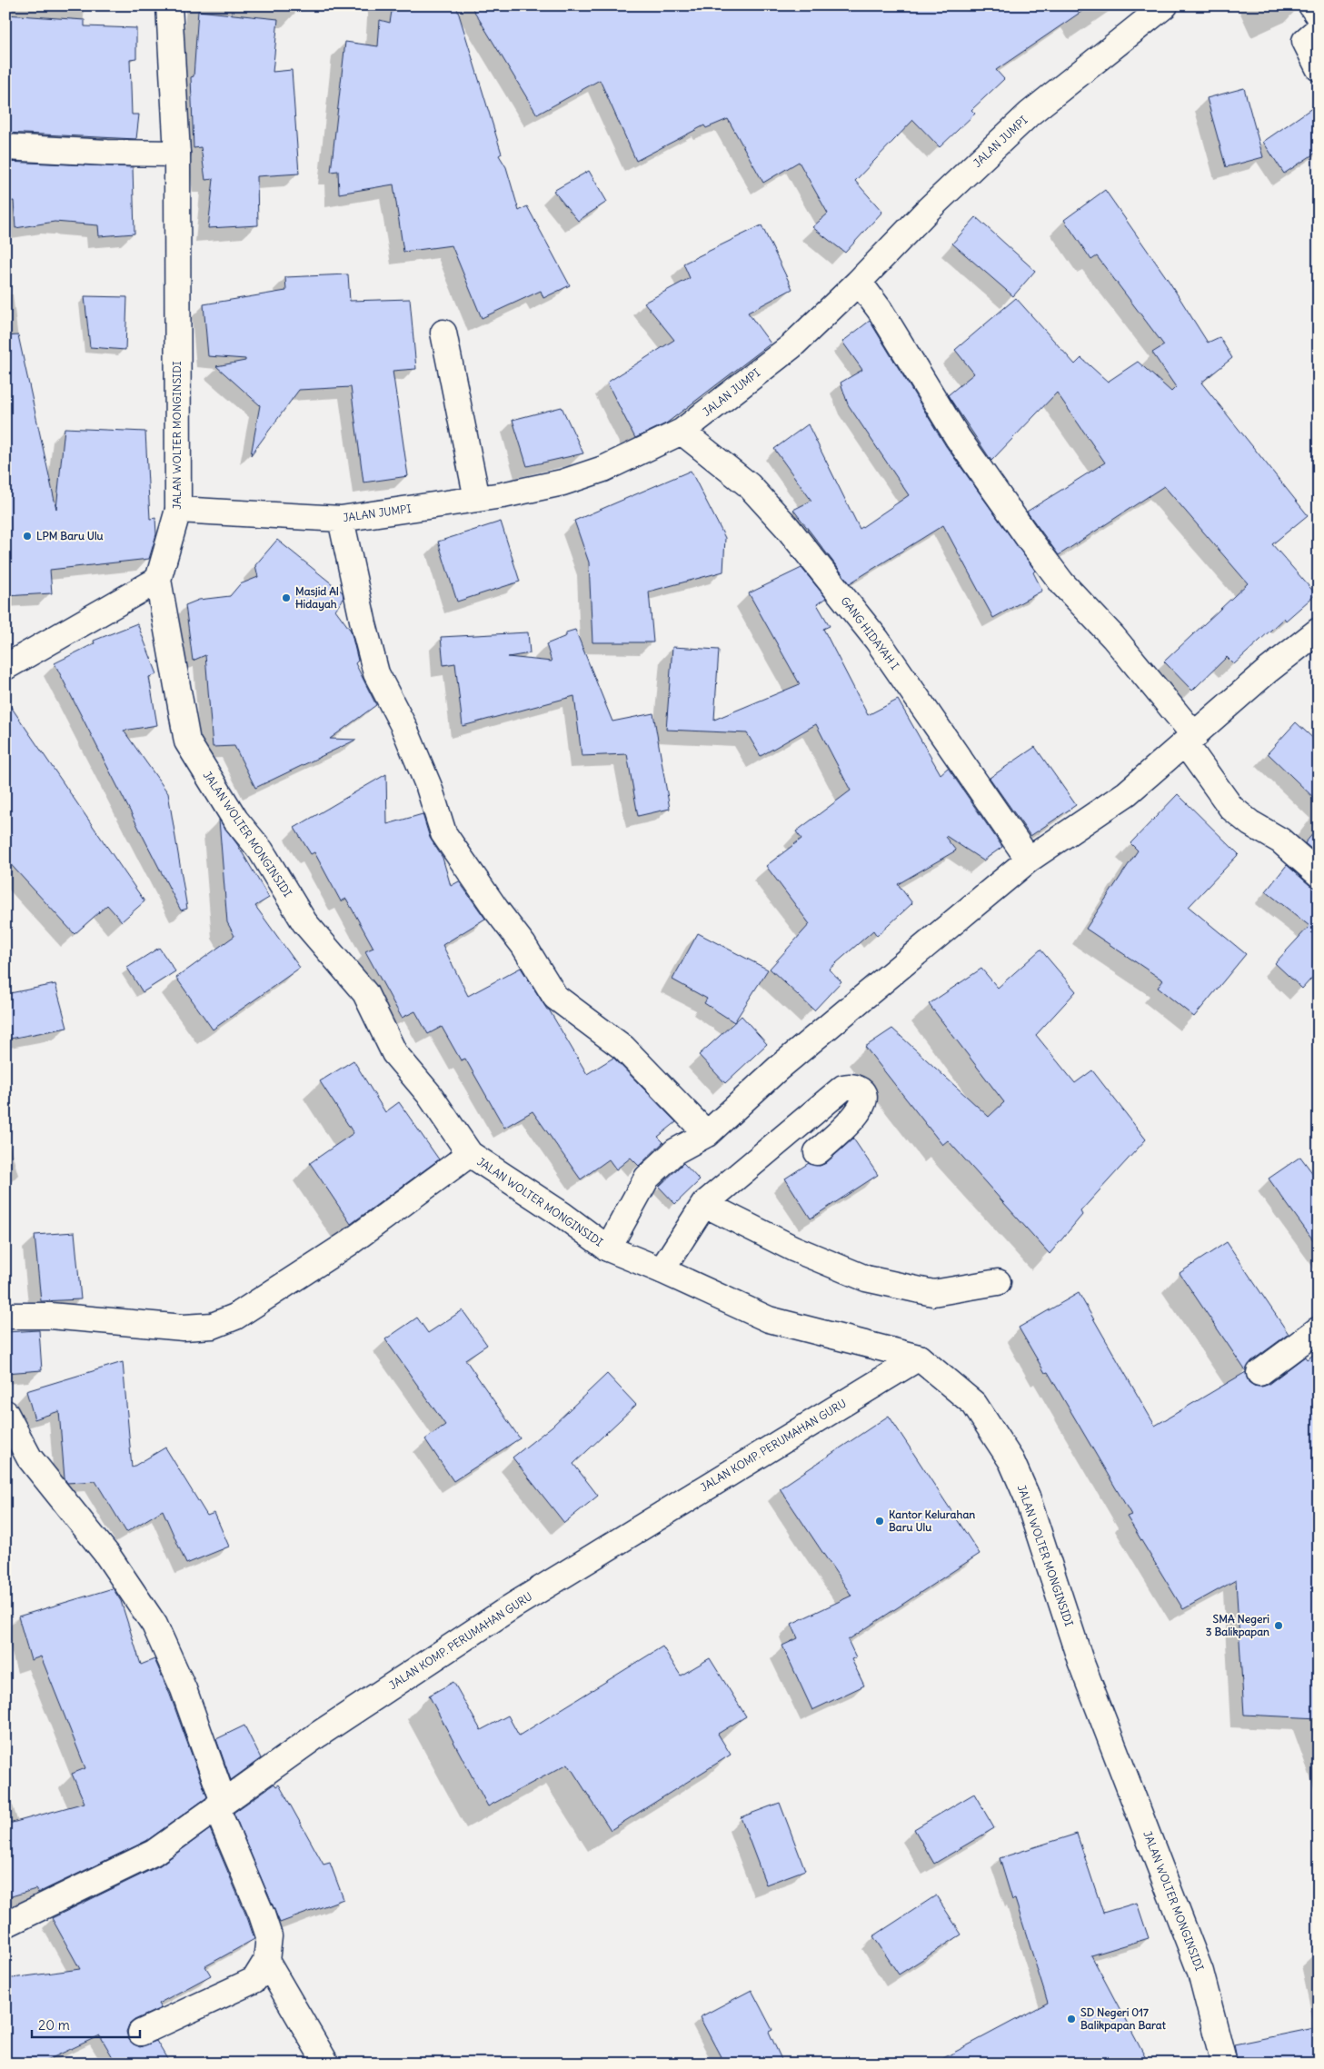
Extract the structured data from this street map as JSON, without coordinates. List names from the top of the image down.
{
  "streets": {
    "street": [
      "JALAN JUMPI",
      "JALAN WOLTER MONGINSIDI",
      "GANG HIDAYAH I",
      "JALAN KOMP. PERUMAHAN GURU"
    ]
  },
  "crossings": [
    ["JALAN JUMPI", "JALAN WOLTER MONGINSIDI"],
    ["JALAN JUMPI", "GANG HIDAYAH I"],
    ["JALAN WOLTER MONGINSIDI", "JALAN KOMP. PERUMAHAN GURU"]
  ],
  "places": [
    "LPM Baru Ulu",
    "Masjid Al Hidayah",
    "Kantor Kelurahan Baru Ulu",
    "SMA Negeri 3 Balikpapan",
    "SD Negeri 017 Balikpapan Barat"
  ],
  "scale_bar": "20 m"
}
